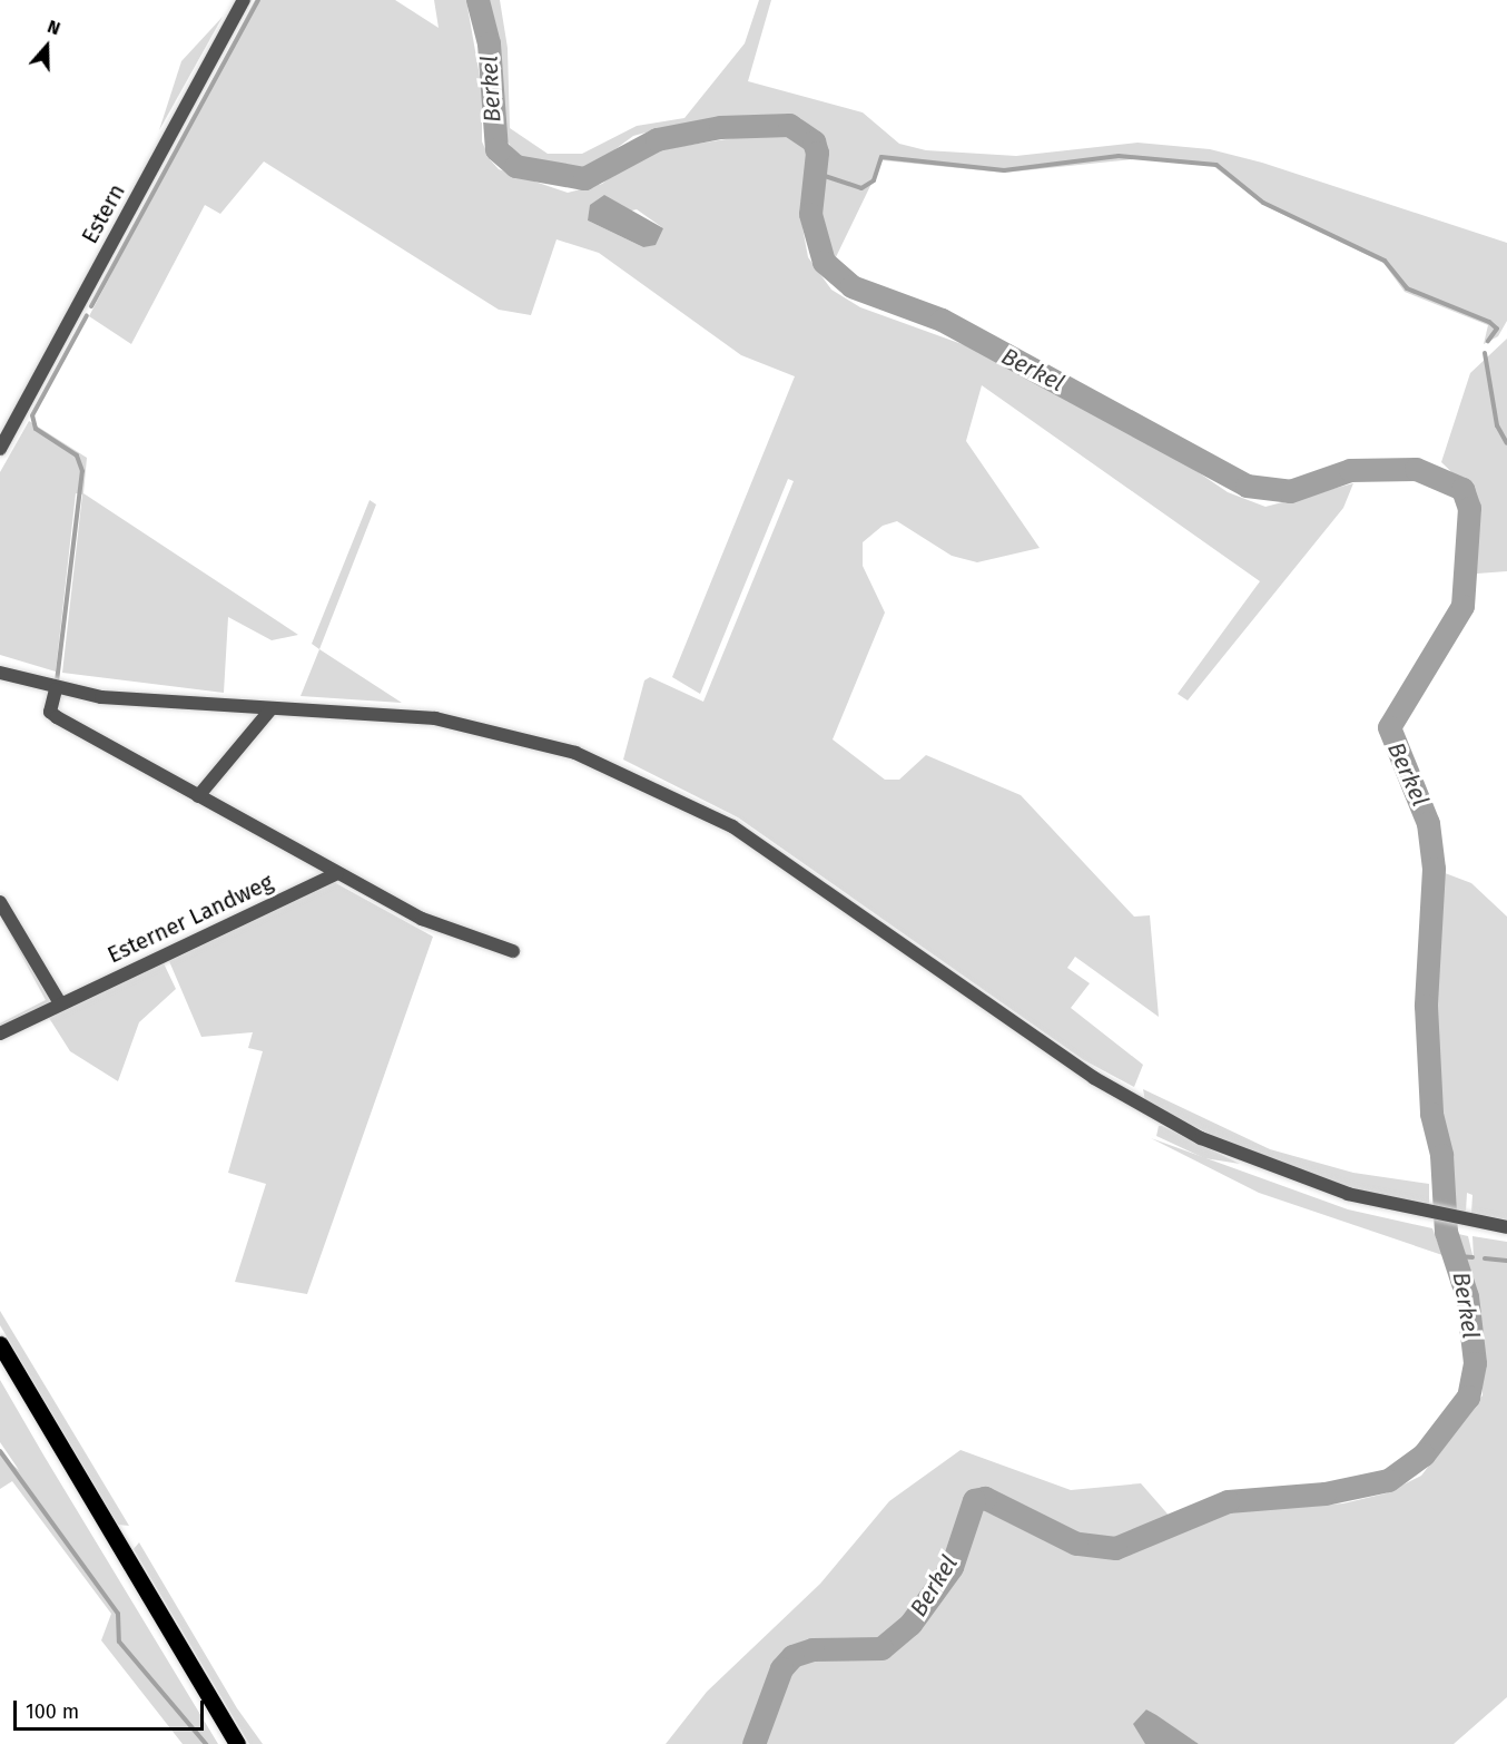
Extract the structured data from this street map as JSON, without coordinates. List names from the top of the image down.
{
  "streets": {
    "street": ["Estern", "Esterner Landweg"]
  },
  "water": ["Berkel"],
  "scale_bar": "100 m",
  "north": "top"
}
